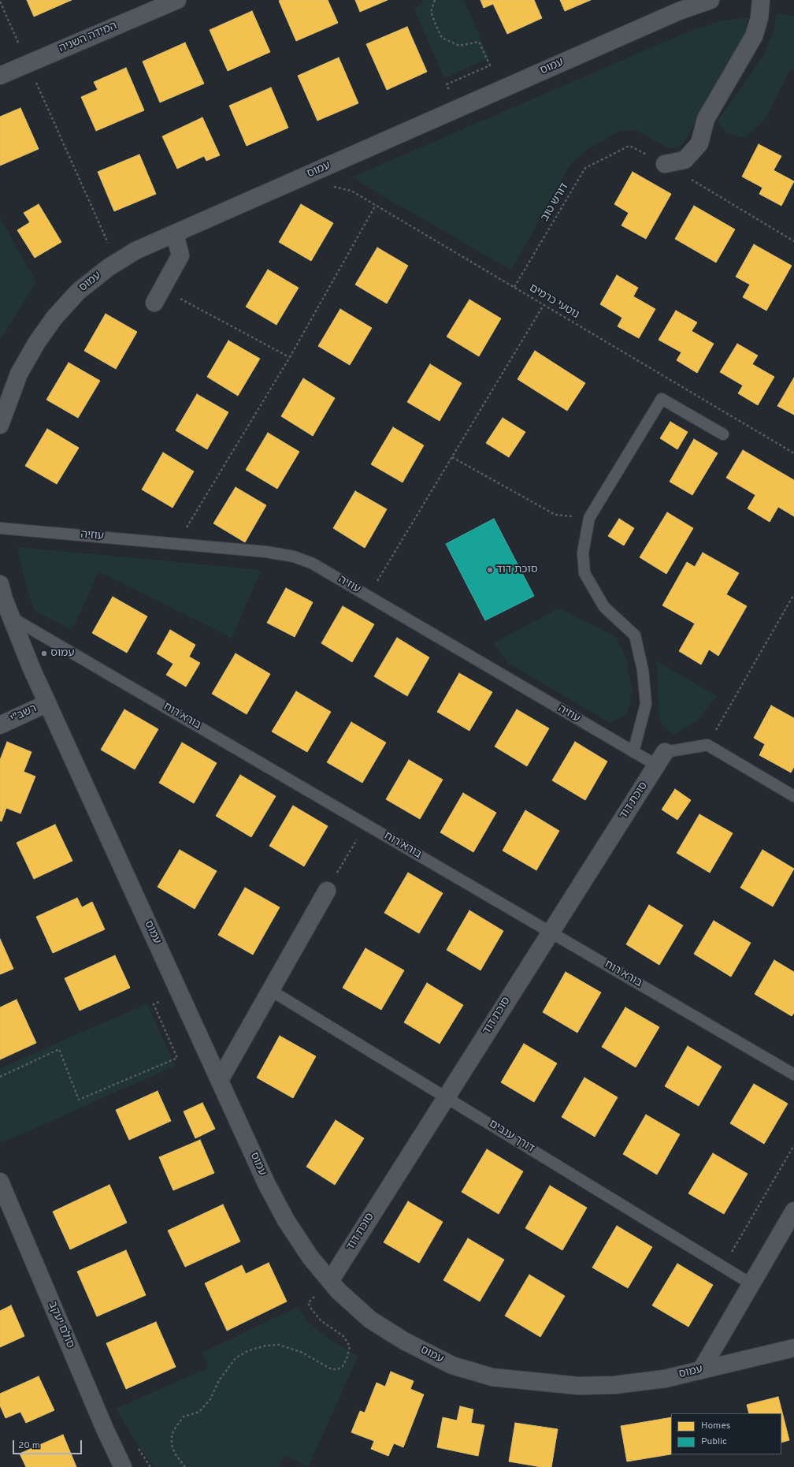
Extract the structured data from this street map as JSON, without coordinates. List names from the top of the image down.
{
  "streets": {
    "street": [
      "המידה השניה",
      "עמוס",
      "רשב\"י",
      "סוכת דוד",
      "סולם יעקב"
    ],
    "lane": ["עוזיה", "בורא רוח", "דורך ענבים"],
    "path": ["דורש טוב", "נוטעי כרמים"]
  },
  "crossings": [
    ["עמוס", "נוטעי כרמים"],
    ["עמוס", "רשב\"י"],
    ["עמוס", "בורא רוח"],
    ["עמוס", "סוכת דוד"],
    ["דורש טוב", "נוטעי כרמים"],
    ["עוזיה", "סוכת דוד"],
    ["בורא רוח", "סוכת דוד"],
    ["סוכת דוד", "דורך ענבים"]
  ],
  "places": ["סוכת דוד", "עמוס"],
  "legend": ["Homes", "Public"],
  "scale_bar": "20 m"
}
